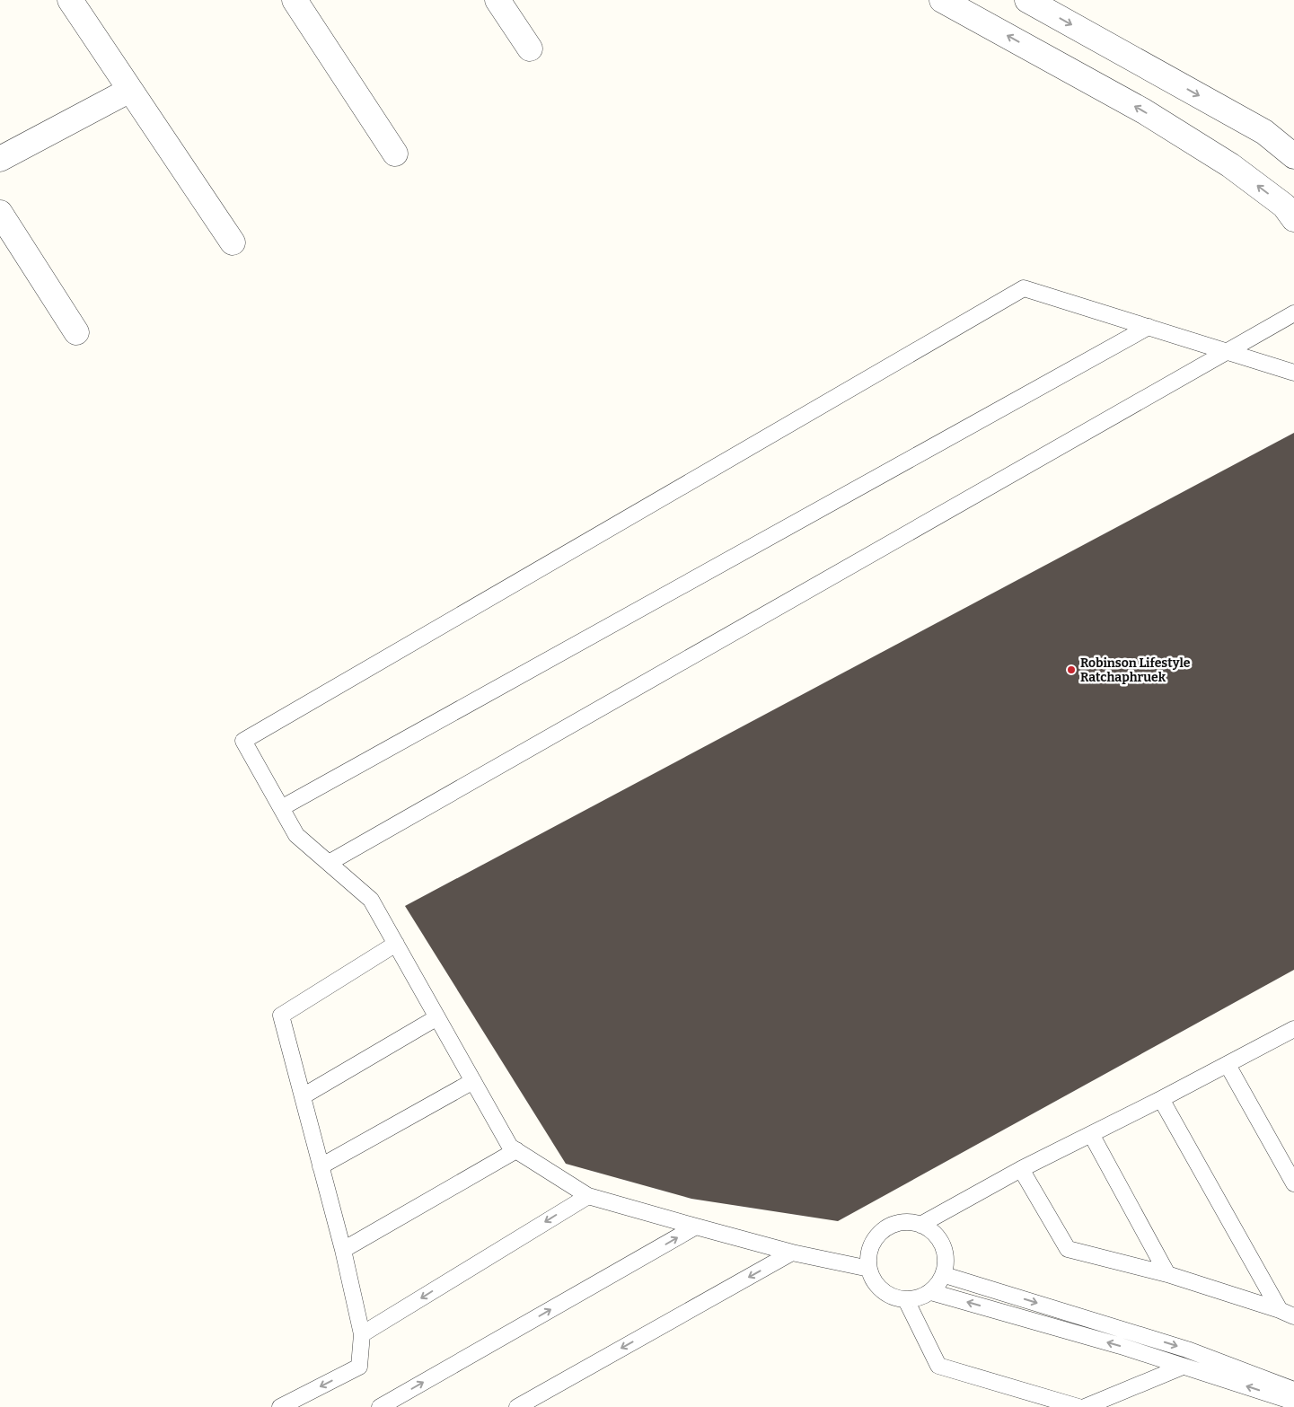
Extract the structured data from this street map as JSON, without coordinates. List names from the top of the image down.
{
  "places": ["Robinson Lifestyle Ratchaphruek"]
}
